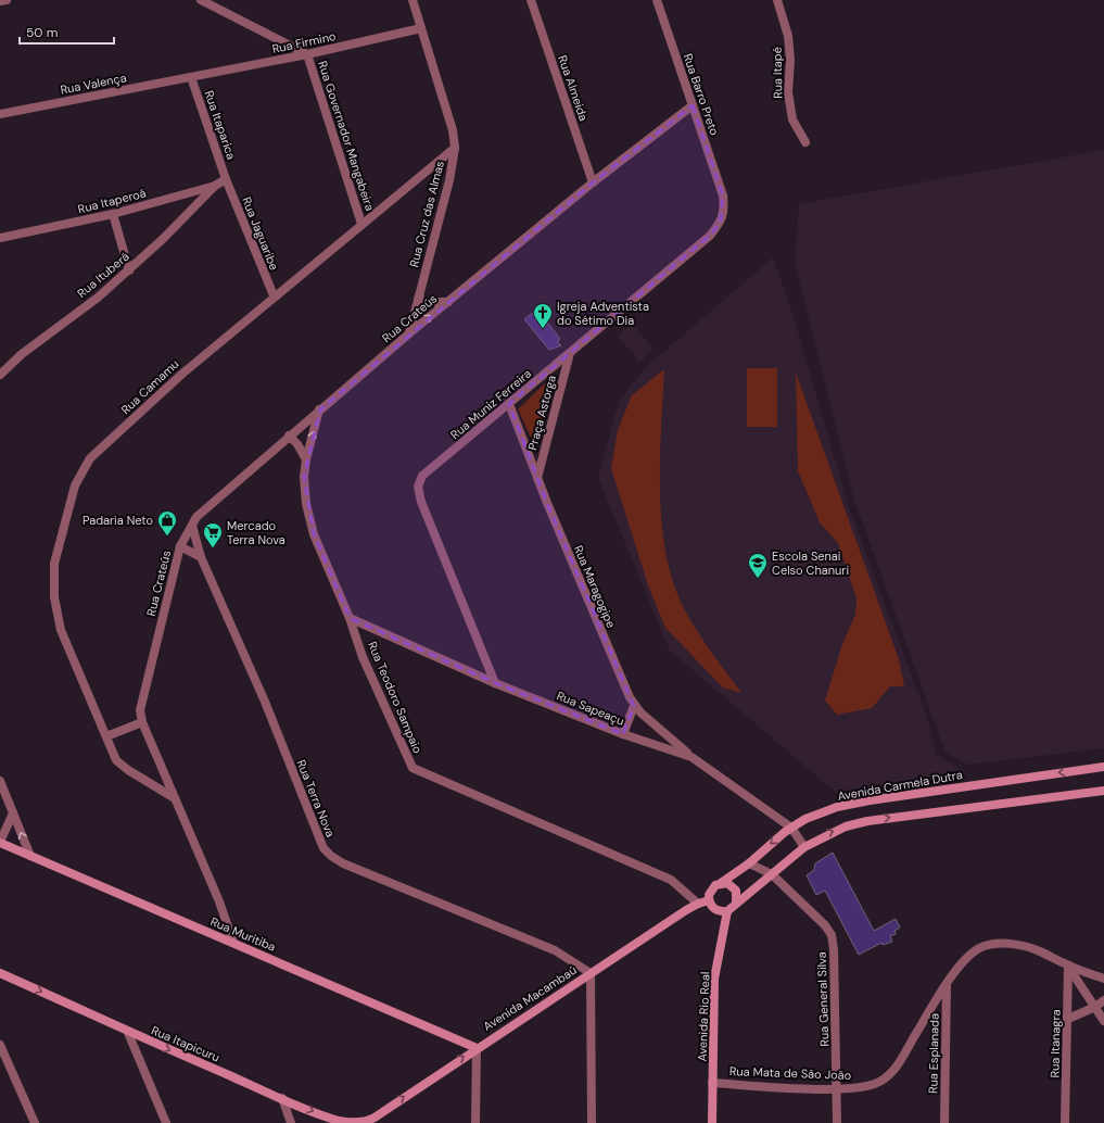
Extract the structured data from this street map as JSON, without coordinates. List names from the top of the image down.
{
  "streets": {
    "street": [
      "Rua Firmino",
      "Rua Itapé",
      "Rua Valença",
      "Rua Almeida",
      "Rua Barro Preto",
      "Rua Itaparica",
      "Rua Governador Mangabeira",
      "Rua Itaperoá",
      "Rua Cruz das Almas",
      "Rua Jaguaribe",
      "Rua Ituberá",
      "Rua Crateús",
      "Rua Camamu",
      "Rua Muniz Ferreira",
      "Praça Astorga",
      "Rua Maragogipe",
      "Rua Teodoro Sampaio",
      "Rua Sapeaçu",
      "Avenida Carmela Dutra",
      "Rua Terra Nova",
      "Rua Muritiba",
      "Avenida Macambaú",
      "Rua General Silva",
      "Avenida Rio Real",
      "Rua Itapicuru",
      "Rua Itanagra",
      "Rua Esplanada",
      "Rua Mata de São João"
    ]
  },
  "crossings": [
    ["Rua Firmino", "Rua Valença"],
    ["Rua Firmino", "Rua Itaparica"],
    ["Rua Firmino", "Rua Governador Mangabeira"],
    ["Rua Firmino", "Rua Cruz das Almas"],
    ["Rua Valença", "Rua Itaparica"],
    ["Rua Almeida", "Rua Crateús"],
    ["Rua Barro Preto", "Rua Crateús"],
    ["Rua Barro Preto", "Rua Muniz Ferreira"],
    ["Rua Itaparica", "Rua Itaperoá"],
    ["Rua Itaparica", "Rua Jaguaribe"],
    ["Rua Governador Mangabeira", "Rua Camamu"],
    ["Rua Itaperoá", "Rua Jaguaribe"],
    ["Rua Itaperoá", "Rua Ituberá"],
    ["Rua Cruz das Almas", "Rua Crateús"],
    ["Rua Cruz das Almas", "Rua Camamu"],
    ["Rua Jaguaribe", "Rua Camamu"],
    ["Rua Crateús", "Rua Camamu"],
    ["Rua Crateús", "Rua Teodoro Sampaio"],
    ["Rua Crateús", "Rua Terra Nova"],
    ["Rua Crateús", "Rua Muritiba"],
    ["Rua Muniz Ferreira", "Praça Astorga"],
    ["Rua Muniz Ferreira", "Rua Maragogipe"],
    ["Rua Muniz Ferreira", "Rua Sapeaçu"],
    ["Praça Astorga", "Rua Maragogipe"],
    ["Rua Maragogipe", "Rua Sapeaçu"],
    ["Rua Teodoro Sampaio", "Rua Sapeaçu"],
    ["Rua Teodoro Sampaio", "Avenida Macambaú"],
    ["Rua Sapeaçu", "Avenida Carmela Dutra"],
    ["Avenida Carmela Dutra", "Avenida Macambaú"],
    ["Avenida Carmela Dutra", "Rua General Silva"],
    ["Avenida Carmela Dutra", "Avenida Rio Real"],
    ["Rua Terra Nova", "Avenida Macambaú"],
    ["Rua Muritiba", "Avenida Macambaú"],
    ["Avenida Macambaú", "Avenida Rio Real"],
    ["Avenida Macambaú", "Rua Itapicuru"],
    ["Rua General Silva", "Rua Mata de São João"],
    ["Avenida Rio Real", "Rua Mata de São João"],
    ["Rua Itanagra", "Rua Mata de São João"],
    ["Rua Esplanada", "Rua Mata de São João"]
  ],
  "one_way": ["Rua Itapicuru"],
  "places": {
    "church": ["Igreja Adventista do Sétimo Dia"],
    "shop": ["Padaria Neto"],
    "supermarket": ["Mercado Terra Nova"],
    "school or university": ["Escola Senai Celso Chanuri"]
  },
  "scale_bar": "50 m"
}
